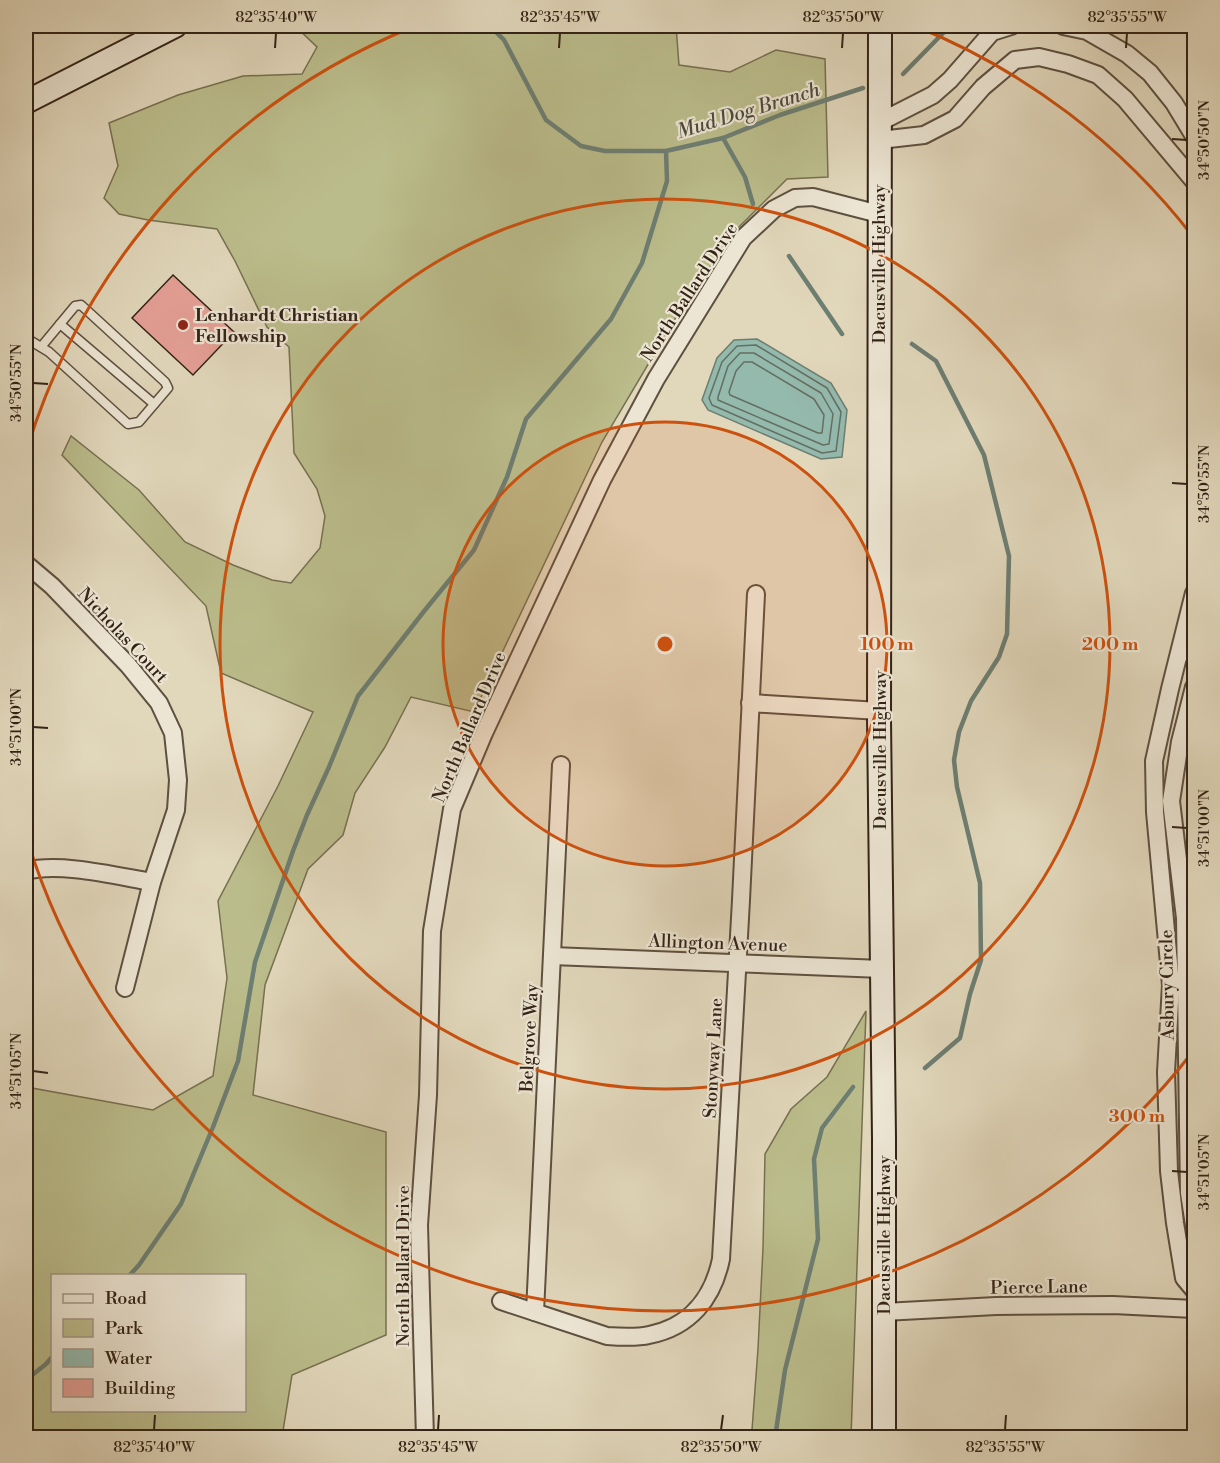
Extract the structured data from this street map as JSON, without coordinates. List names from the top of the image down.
{
  "streets": {
    "main road": ["Dacusville Highway"],
    "street": [
      "North Ballard Drive",
      "Nicholas Court",
      "Allington Avenue",
      "Asbury Circle",
      "Belgrove Way",
      "Stonyway Lane",
      "Pierce Lane"
    ]
  },
  "crossings": [
    ["Dacusville Highway", "North Ballard Drive"],
    ["Dacusville Highway", "Allington Avenue"],
    ["Dacusville Highway", "Pierce Lane"],
    ["Allington Avenue", "Belgrove Way"],
    ["Allington Avenue", "Stonyway Lane"],
    ["Belgrove Way", "Stonyway Lane"]
  ],
  "water": ["Mud Dog Branch"],
  "places": ["Lenhardt Christian Fellowship"],
  "legend": [
    "Road",
    "Park",
    "Water",
    "Building"
  ],
  "coordinates": [
    "82°35'40\"W",
    "82°35'45\"W",
    "82°35'50\"W",
    "82°35'55\"W",
    "34°50'50\"N",
    "34°50'55\"N",
    "34°51'00\"N",
    "34°51'05\"N"
  ],
  "rings": ["100 m", "200 m", "300 m"]
}
